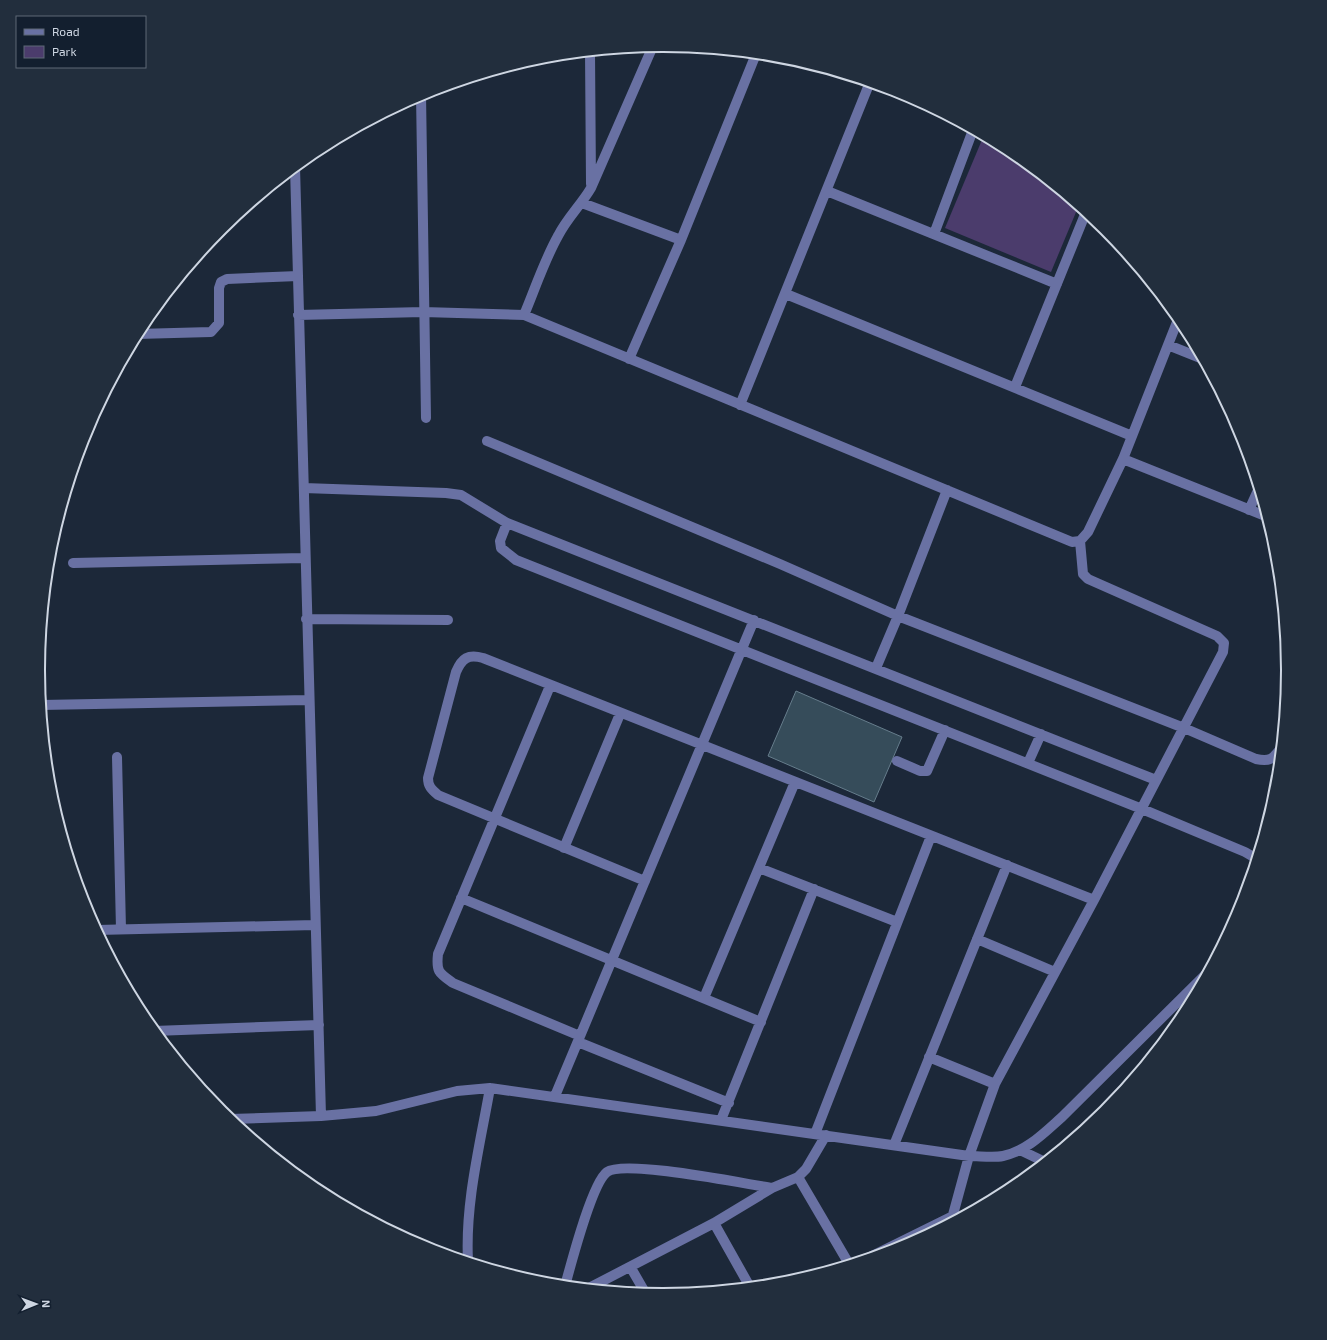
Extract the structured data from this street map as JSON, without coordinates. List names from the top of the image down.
{
  "legend": ["Road", "Park"],
  "north": "right"
}
